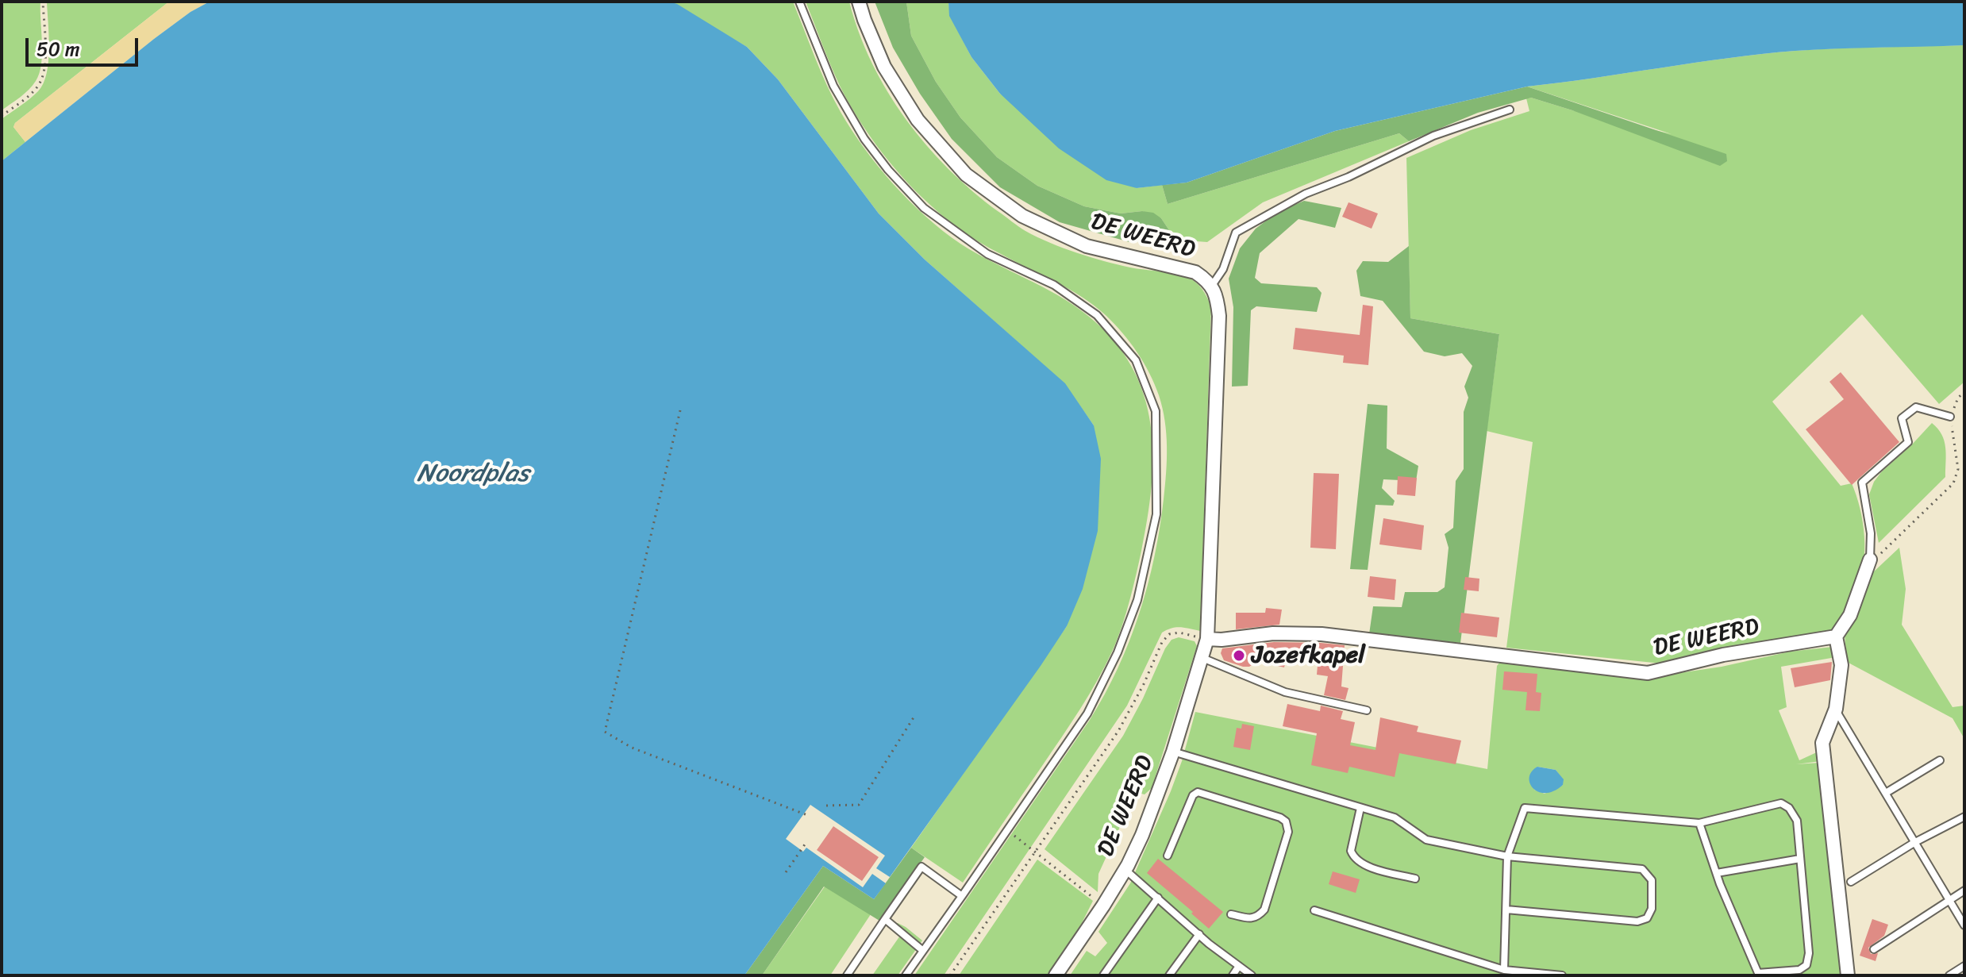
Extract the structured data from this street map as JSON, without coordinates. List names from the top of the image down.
{
  "streets": {
    "street": ["DE WEERD"]
  },
  "water": ["Noordplas"],
  "places": ["Jozefkapel"],
  "scale_bar": "50 m"
}
